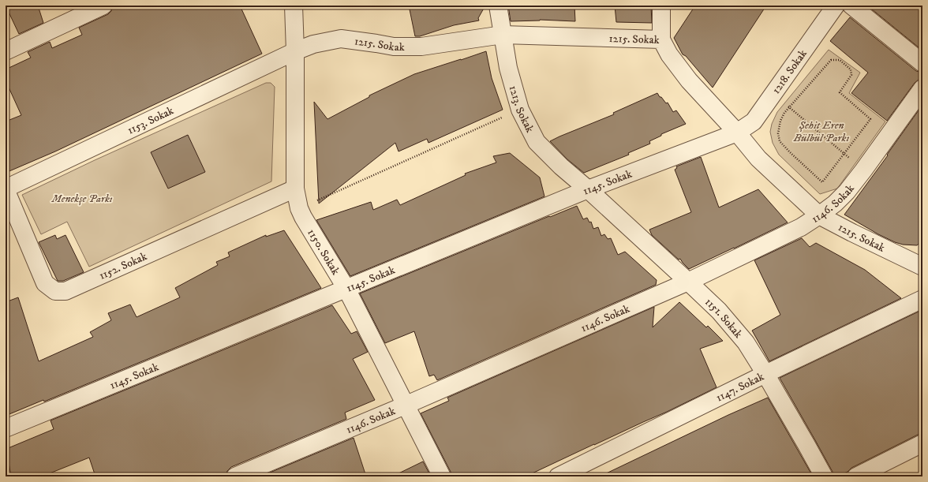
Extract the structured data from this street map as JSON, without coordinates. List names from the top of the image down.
{
  "streets": {
    "street": [
      "1215. Sokak",
      "1218. Sokak",
      "1213. Sokak",
      "1153. Sokak",
      "1145. Sokak",
      "1146. Sokak",
      "1150. Sokak",
      "1152. Sokak",
      "1151. Sokak",
      "1147. Sokak"
    ]
  },
  "crossings": [
    ["1215. Sokak", "1218. Sokak"],
    ["1215. Sokak", "1213. Sokak"],
    ["1215. Sokak", "1153. Sokak"],
    ["1215. Sokak", "1145. Sokak"],
    ["1215. Sokak", "1146. Sokak"],
    ["1215. Sokak", "1150. Sokak"],
    ["1218. Sokak", "1145. Sokak"],
    ["1213. Sokak", "1145. Sokak"],
    ["1213. Sokak", "1151. Sokak"],
    ["1153. Sokak", "1150. Sokak"],
    ["1153. Sokak", "1152. Sokak"],
    ["1145. Sokak", "1150. Sokak"],
    ["1145. Sokak", "1151. Sokak"],
    ["1146. Sokak", "1150. Sokak"],
    ["1146. Sokak", "1151. Sokak"],
    ["1150. Sokak", "1152. Sokak"],
    ["1151. Sokak", "1147. Sokak"]
  ],
  "parks": ["Şehit Eren Bülbül Parkı", "Menekşe Parkı"]
}
